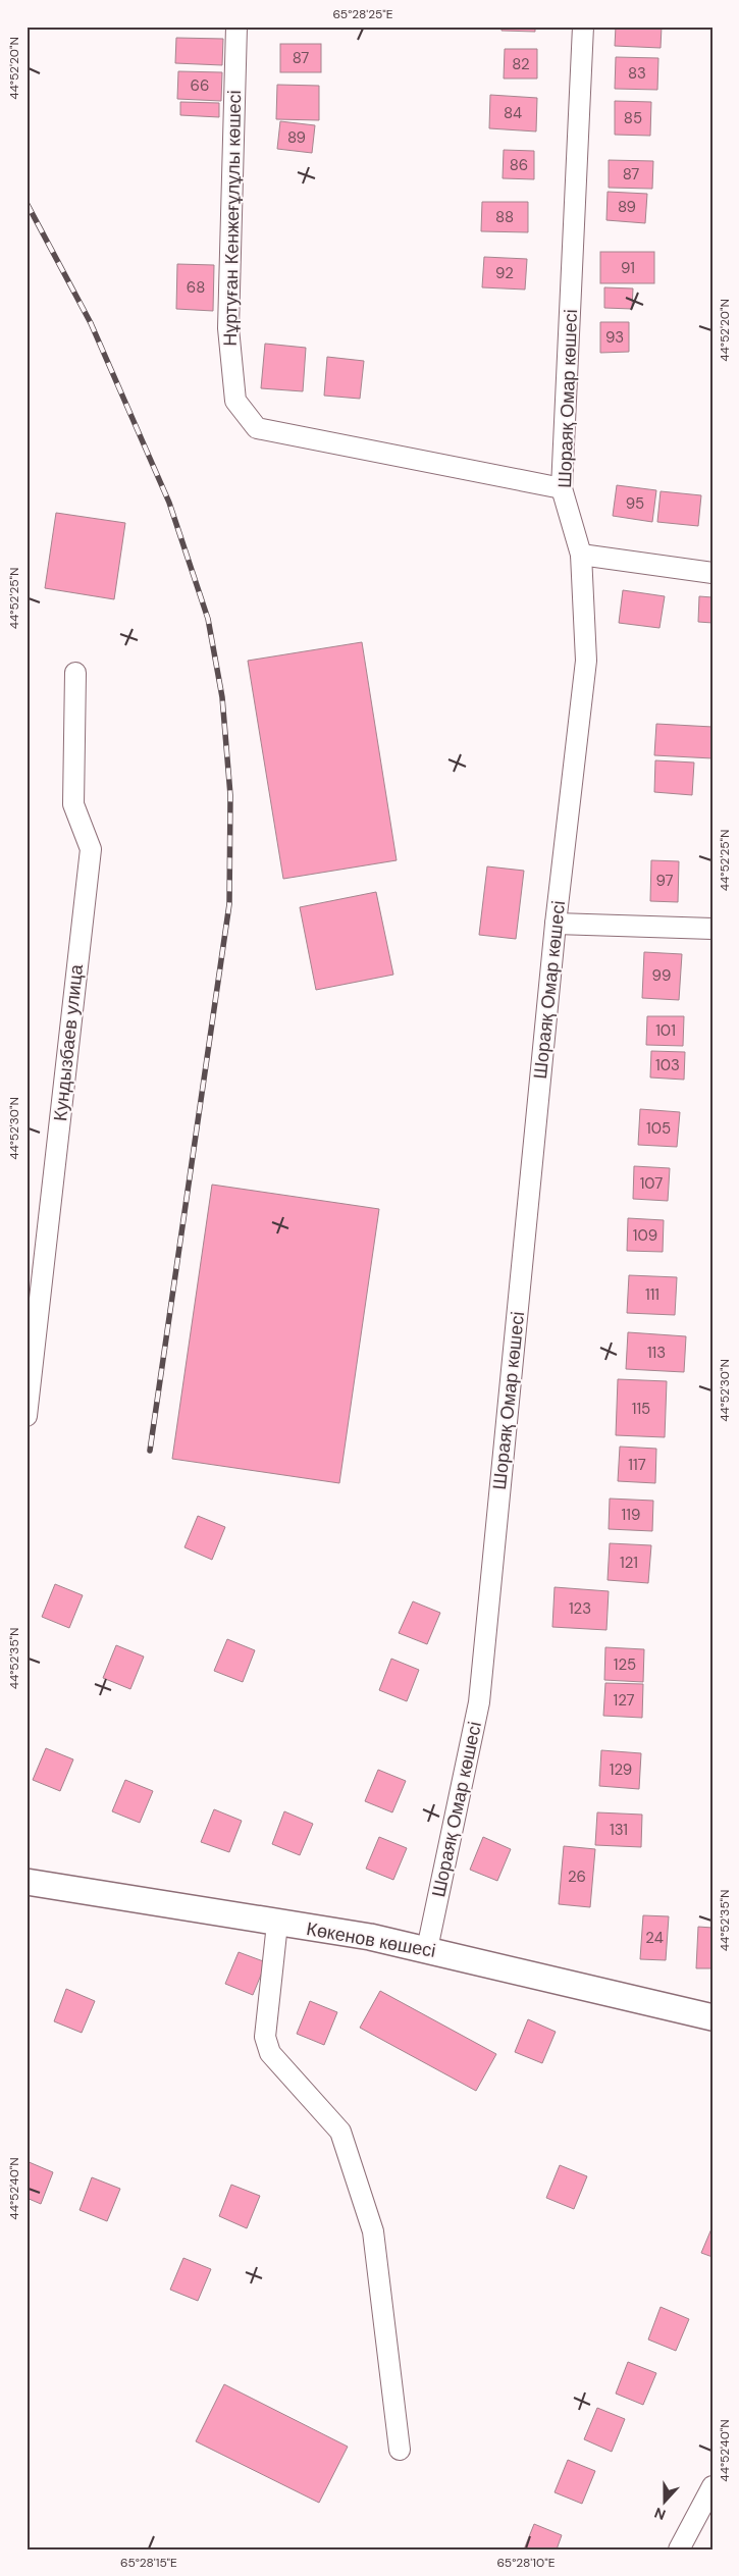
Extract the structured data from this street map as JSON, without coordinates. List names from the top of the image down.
{
  "streets": {
    "street": [
      "Нұртуған Кенжеғұлұлы көшесі",
      "Шораяқ Омар көшесі",
      "Кундызбаев улица",
      "Көкенов көшесі"
    ]
  },
  "crossings": [
    ["Нұртуған Кенжеғұлұлы көшесі", "Шораяқ Омар көшесі"],
    ["Шораяқ Омар көшесі", "Көкенов көшесі"]
  ],
  "house_numbers": [
    "87",
    "82",
    "83",
    "66",
    "84",
    "85",
    "89",
    "86",
    "87",
    "89",
    "88",
    "91",
    "92",
    "68",
    "93",
    "95",
    "97",
    "99",
    "101",
    "103",
    "105",
    "107",
    "109",
    "111",
    "113",
    "115",
    "117",
    "119",
    "121",
    "123",
    "125",
    "127",
    "129",
    "131",
    "26",
    "24"
  ],
  "north": "bottom",
  "coordinates": [
    "65°28'25\"E",
    "44°52'20\"N",
    "44°52'25\"N",
    "44°52'30\"N",
    "44°52'35\"N",
    "44°52'40\"N",
    "65°28'15\"E",
    "65°28'10\"E"
  ]
}
